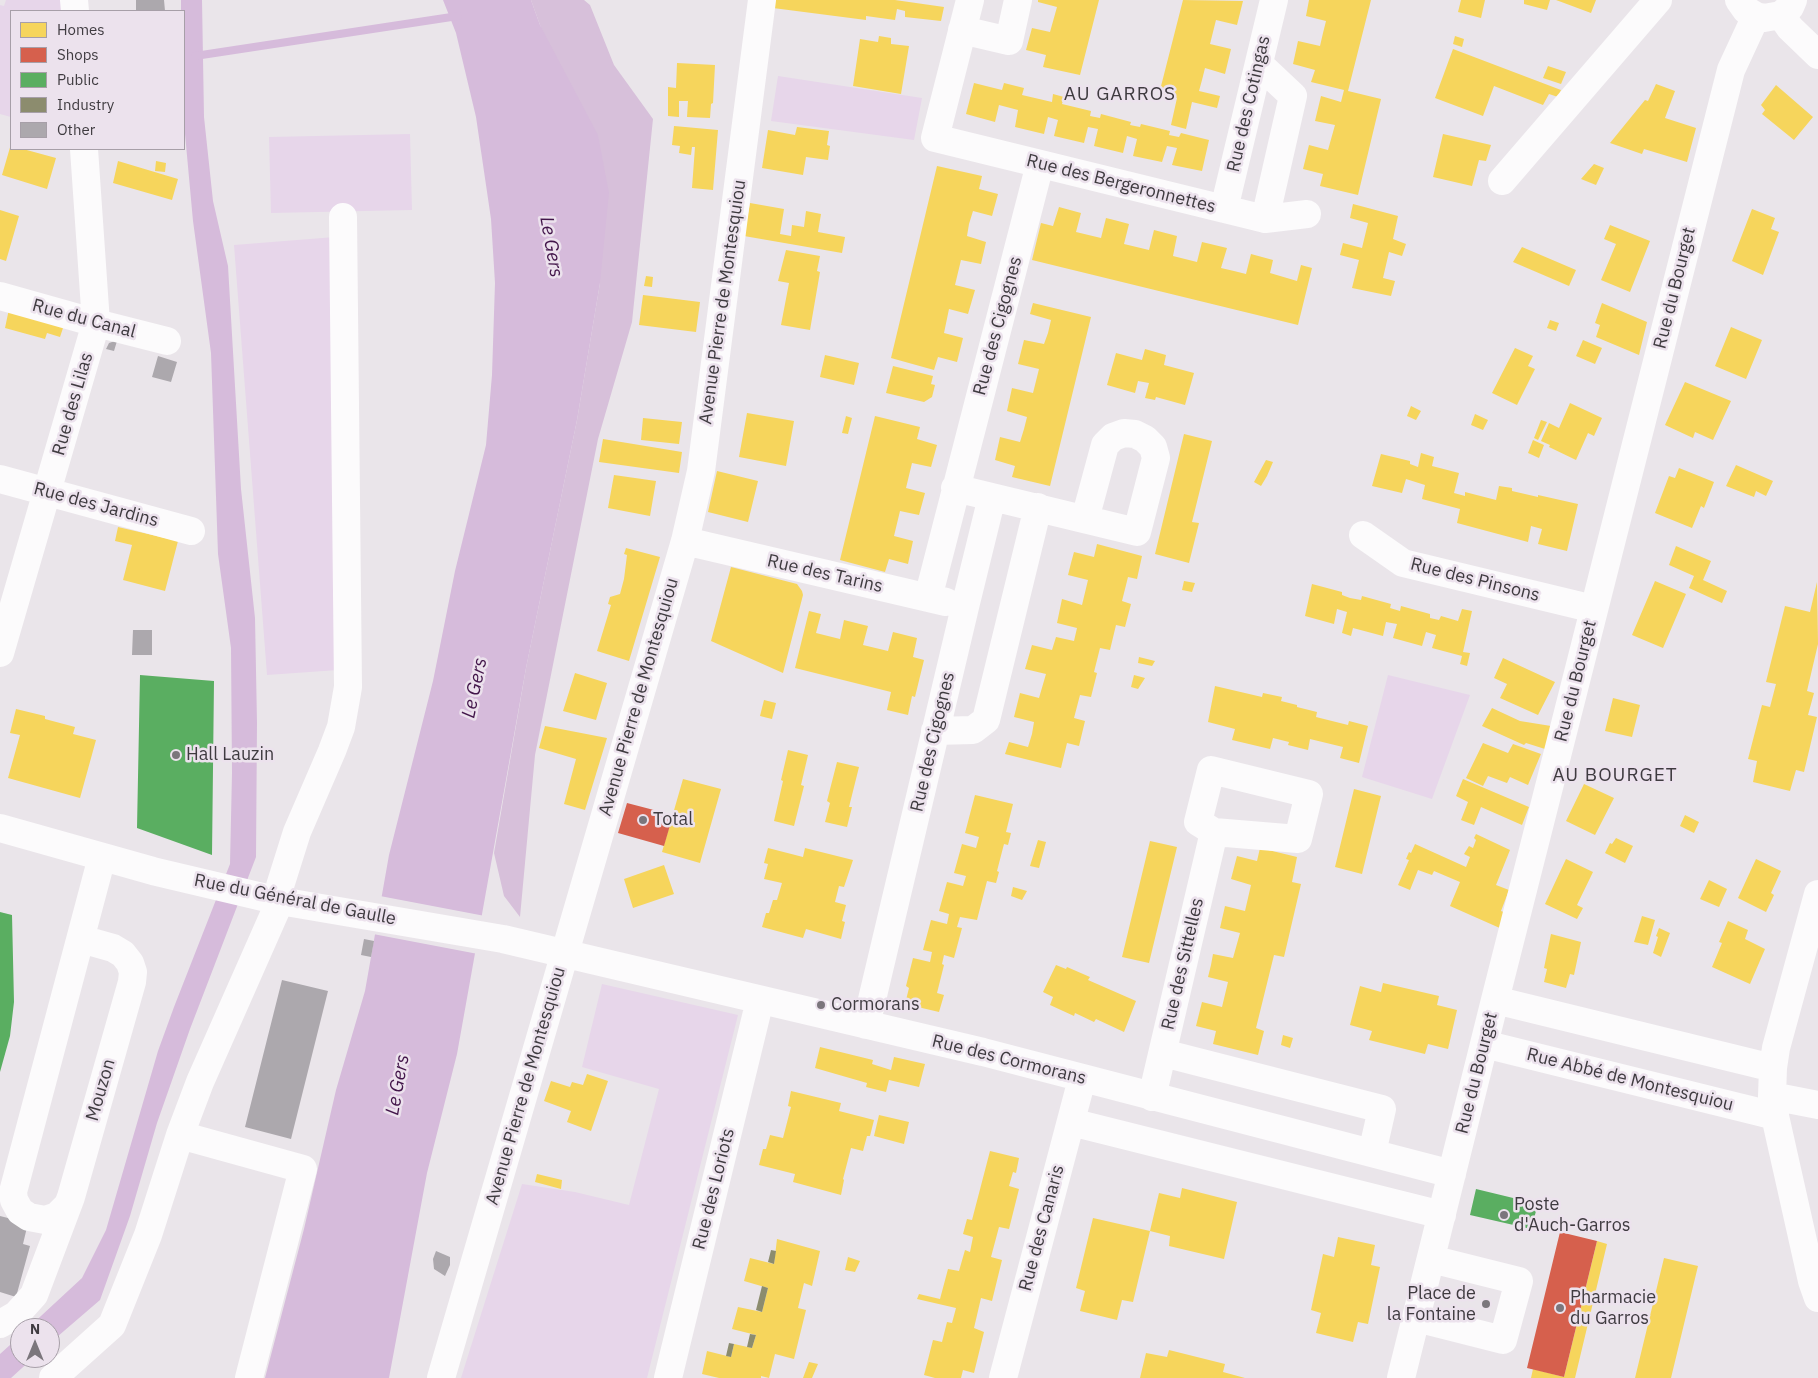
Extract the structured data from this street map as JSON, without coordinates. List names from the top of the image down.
{
  "streets": {
    "street": [
      "Rue des Cotingas",
      "Rue des Bergeronnettes",
      "Rue du Bourget",
      "Avenue Pierre de Montesquiou",
      "Rue du Canal",
      "Rue des Cigognes",
      "Rue des Lilas",
      "Rue des Jardins",
      "Rue des Tarins",
      "Rue des Pinsons",
      "Rue du Général de Gaulle",
      "Rue des Sittelles",
      "Rue des Cormorans",
      "Rue Abbé de Montesquiou",
      "Mouzon",
      "Rue des Loriots",
      "Rue des Canaris"
    ]
  },
  "crossings": [
    ["Rue des Cotingas", "Rue des Bergeronnettes"],
    ["Rue des Bergeronnettes", "Rue des Cigognes"],
    ["Rue du Bourget", "Rue des Pinsons"],
    ["Rue du Bourget", "Rue des Cormorans"],
    ["Rue du Bourget", "Rue Abbé de Montesquiou"],
    ["Avenue Pierre de Montesquiou", "Rue des Tarins"],
    ["Avenue Pierre de Montesquiou", "Rue du Général de Gaulle"],
    ["Avenue Pierre de Montesquiou", "Rue des Cormorans"],
    ["Rue du Canal", "Rue des Lilas"],
    ["Rue des Cigognes", "Rue des Tarins"],
    ["Rue des Cigognes", "Rue des Cormorans"],
    ["Rue des Lilas", "Rue des Jardins"],
    ["Rue du Général de Gaulle", "Rue des Cormorans"],
    ["Rue des Sittelles", "Rue des Cormorans"],
    ["Rue des Cormorans", "Rue des Loriots"],
    ["Rue des Cormorans", "Rue des Canaris"]
  ],
  "districts": ["AU GARROS", "AU BOURGET"],
  "water": ["Le Gers"],
  "places": [
    "Hall Lauzin",
    "Total",
    "Cormorans",
    "Poste d'Auch-Garros",
    "Place de la Fontaine",
    "Pharmacie du Garros"
  ],
  "legend": [
    "Homes",
    "Shops",
    "Public",
    "Industry",
    "Other"
  ],
  "north": "top"
}
